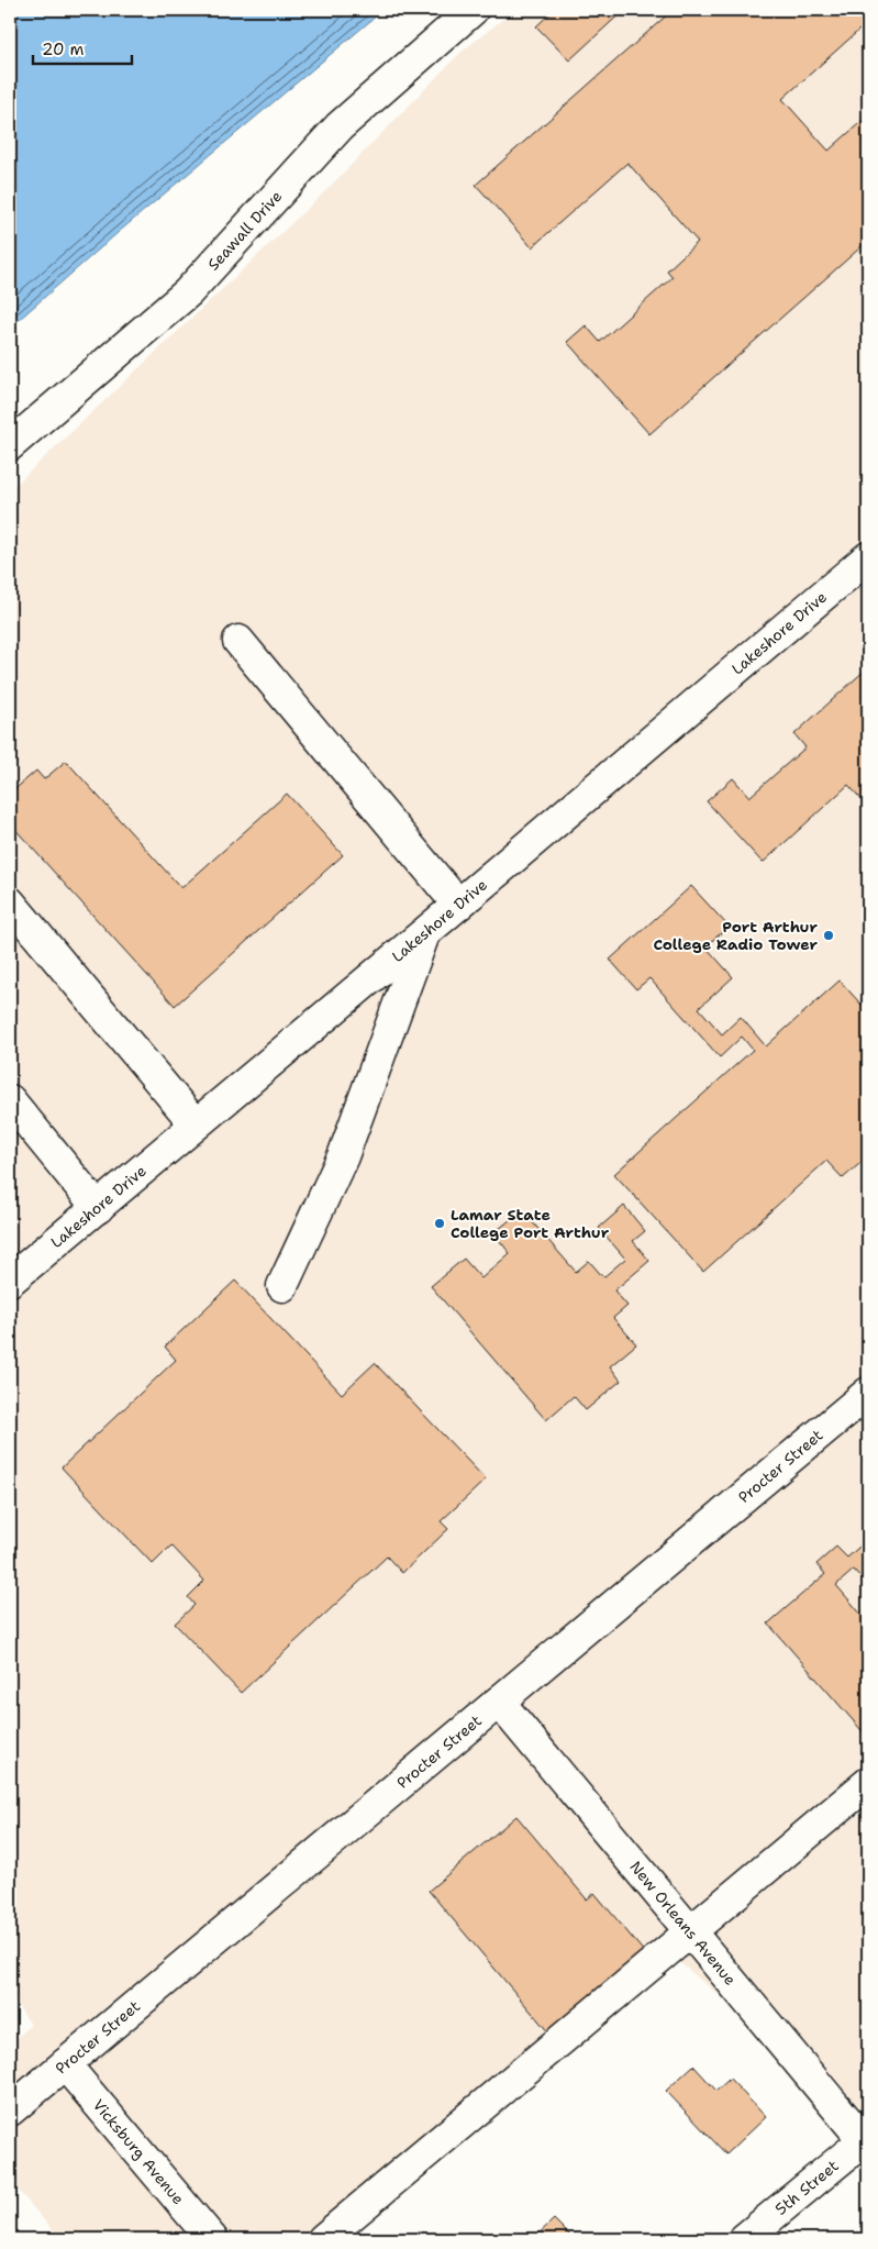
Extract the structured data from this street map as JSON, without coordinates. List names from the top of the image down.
{
  "streets": {
    "street": [
      "Seawall Drive",
      "Lakeshore Drive",
      "Procter Street",
      "New Orleans Avenue",
      "Vicksburg Avenue",
      "5th Street"
    ]
  },
  "crossings": [
    ["Procter Street", "New Orleans Avenue"],
    ["Procter Street", "Vicksburg Avenue"],
    ["New Orleans Avenue", "5th Street"]
  ],
  "places": ["Port Arthur College Radio Tower", "Lamar State College Port Arthur"],
  "scale_bar": "20 m"
}
